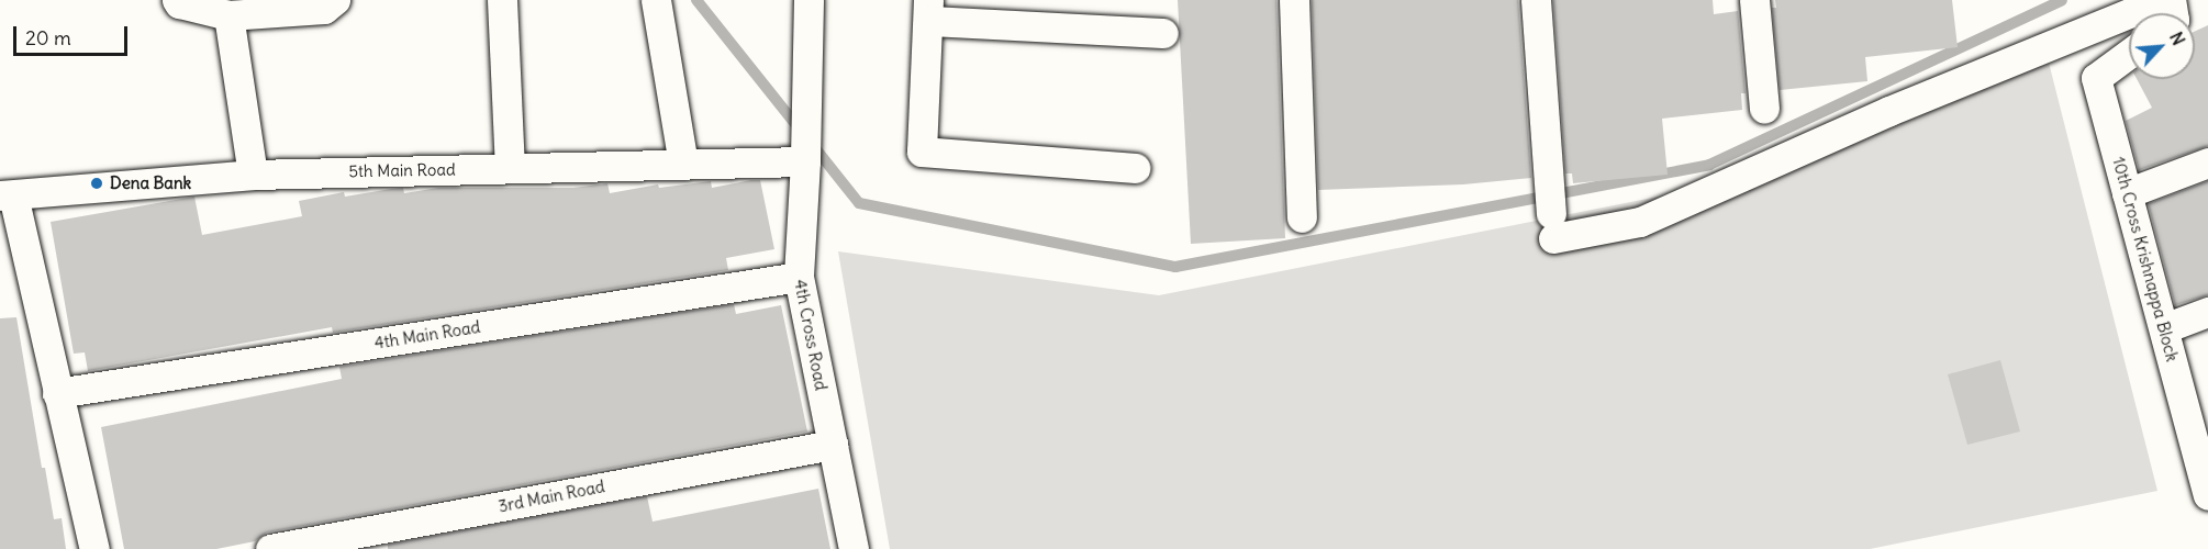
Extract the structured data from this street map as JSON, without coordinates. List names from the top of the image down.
{
  "streets": {
    "street": [
      "5th Main Road",
      "10th Cross Krishnappa Block",
      "4th Main Road",
      "4th Cross Road",
      "3rd Main Road"
    ]
  },
  "crossings": [
    ["5th Main Road", "4th Cross Road"],
    ["4th Main Road", "4th Cross Road"],
    ["4th Cross Road", "3rd Main Road"]
  ],
  "places": ["Dena Bank"],
  "scale_bar": "20 m",
  "north": "top right"
}
